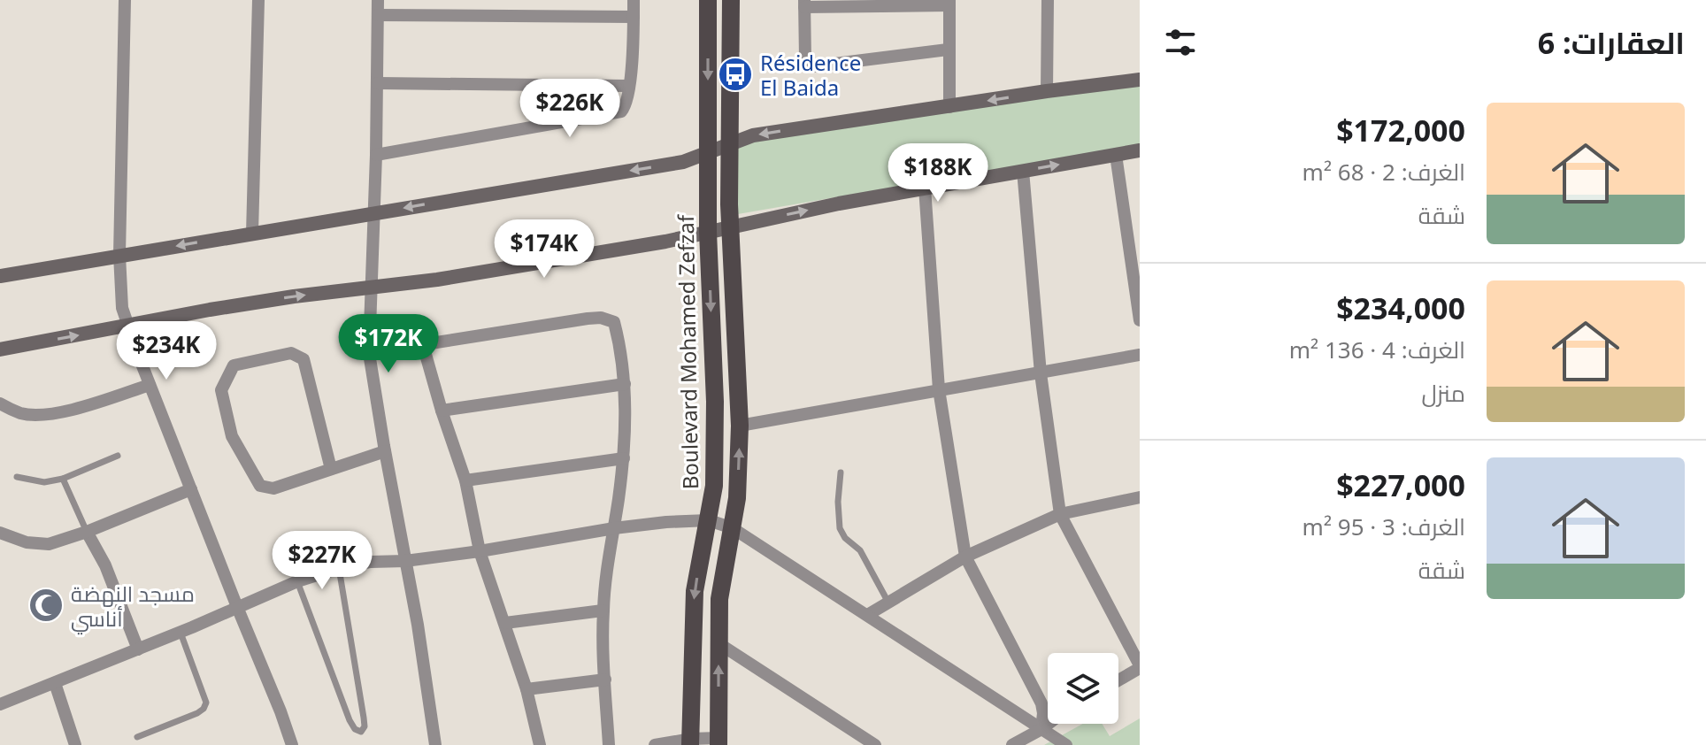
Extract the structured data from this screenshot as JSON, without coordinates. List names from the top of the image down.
{
  "streets": {
    "main road": ["Boulevard Mohamed Zefzaf"]
  },
  "places": {
    "bus stop": ["Résidence El Baida"],
    "mosque": ["مسجد النهضة أناسي"]
  },
  "page": {
    "heading": "العقارات: 6",
    "price": [
      "$226K",
      "$188K",
      "$174K",
      "$172K",
      "$234K",
      "$227K"
    ],
    "list": [
      {
        "name": "$172,000",
        "note": "الغرف: 2 · 68 m² · شقة"
      },
      {
        "name": "$234,000",
        "note": "الغرف: 4 · 136 m² · منزل"
      },
      {
        "name": "$227,000",
        "note": "الغرف: 3 · 95 m² · شقة"
      }
    ]
  }
}
